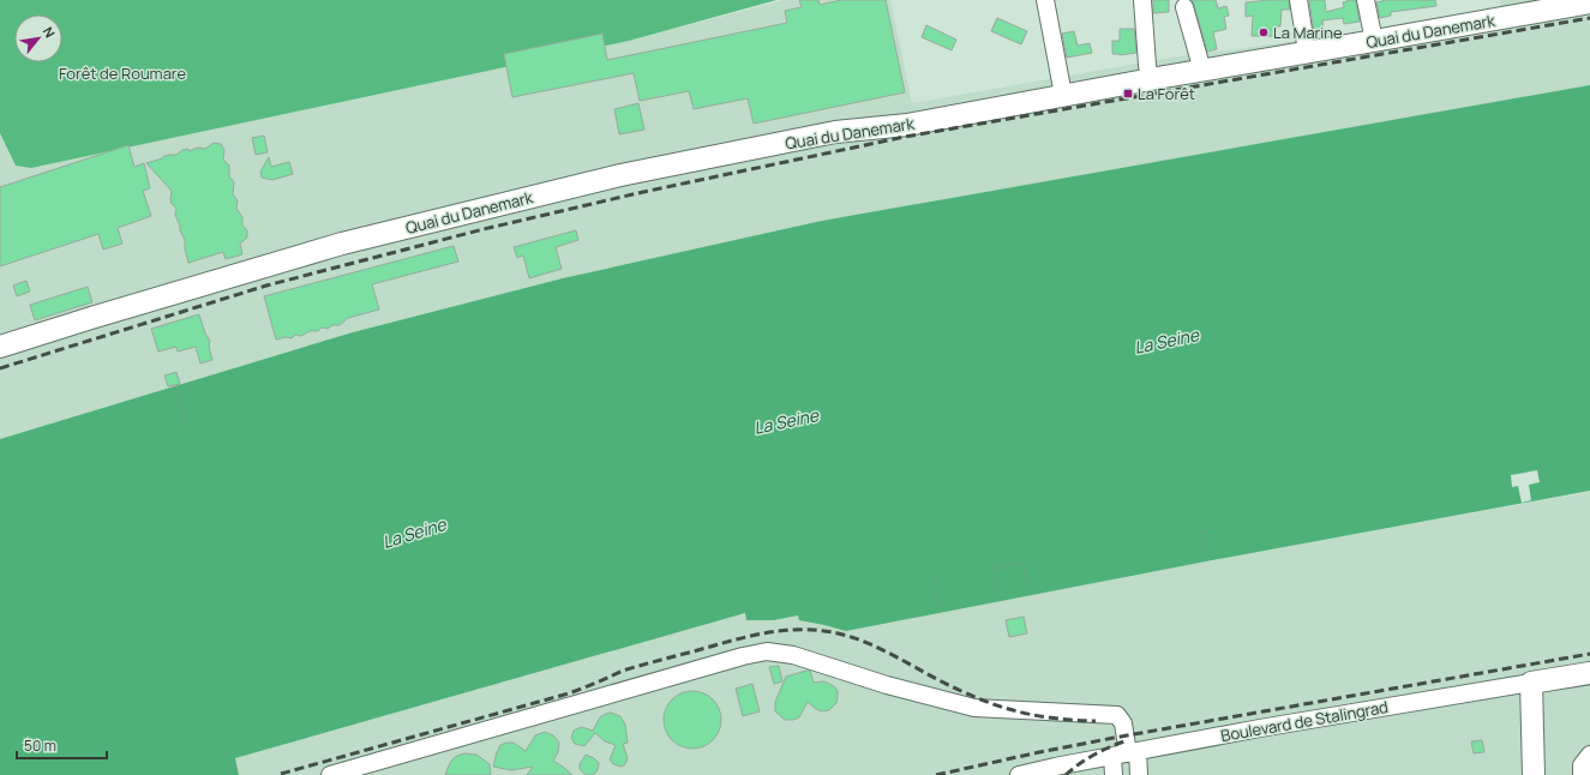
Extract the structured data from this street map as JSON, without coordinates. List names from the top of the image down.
{
  "streets": {
    "main road": ["Quai du Danemark", "Boulevard de Stalingrad"]
  },
  "water": ["La Seine"],
  "parks": ["Forêt de Roumare"],
  "places": {
    "other": ["La Marine"],
    "transit": ["La Forêt"]
  },
  "scale_bar": "50 m",
  "north": "top right"
}
